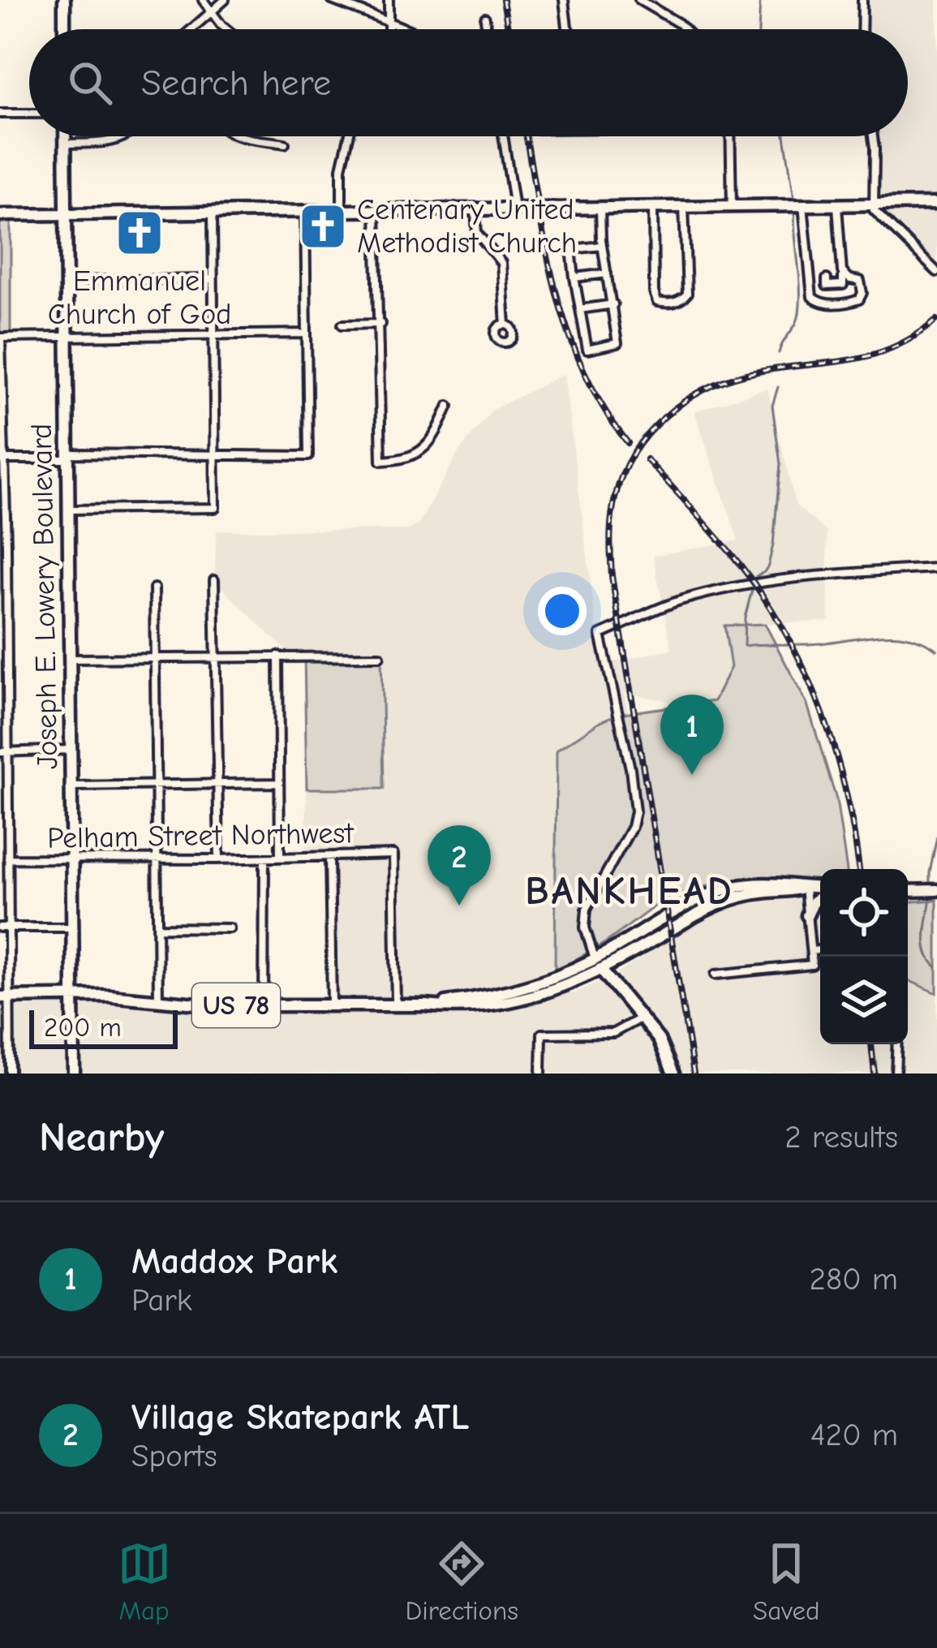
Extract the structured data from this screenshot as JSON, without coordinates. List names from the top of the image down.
{
  "streets": {
    "main road": ["Joseph E. Lowery Boulevard", "US 78"],
    "street": ["Pelham Street Northwest"]
  },
  "crossings": [
    ["Joseph E. Lowery Boulevard", "Pelham Street Northwest"],
    ["Joseph E. Lowery Boulevard", "US 78"],
    ["Pelham Street Northwest", "US 78"]
  ],
  "districts": ["BANKHEAD"],
  "places": {
    "church": ["Centenary United Methodist Church", "Emmanuel Church of God"]
  },
  "scale_bar": "200 m",
  "page": {
    "search": "Search here",
    "pins": ["1", "2"],
    "scale": "200 m",
    "heading": ["Nearby", "2 results"],
    "list": [
      {
        "mark": "1",
        "name": "Maddox Park",
        "note": "Park",
        "value": "280 m"
      },
      {
        "mark": "2",
        "name": "Village Skatepark ATL",
        "note": "Sports",
        "value": "420 m"
      }
    ],
    "nav": ["Map", "Directions", "Saved"]
  }
}
